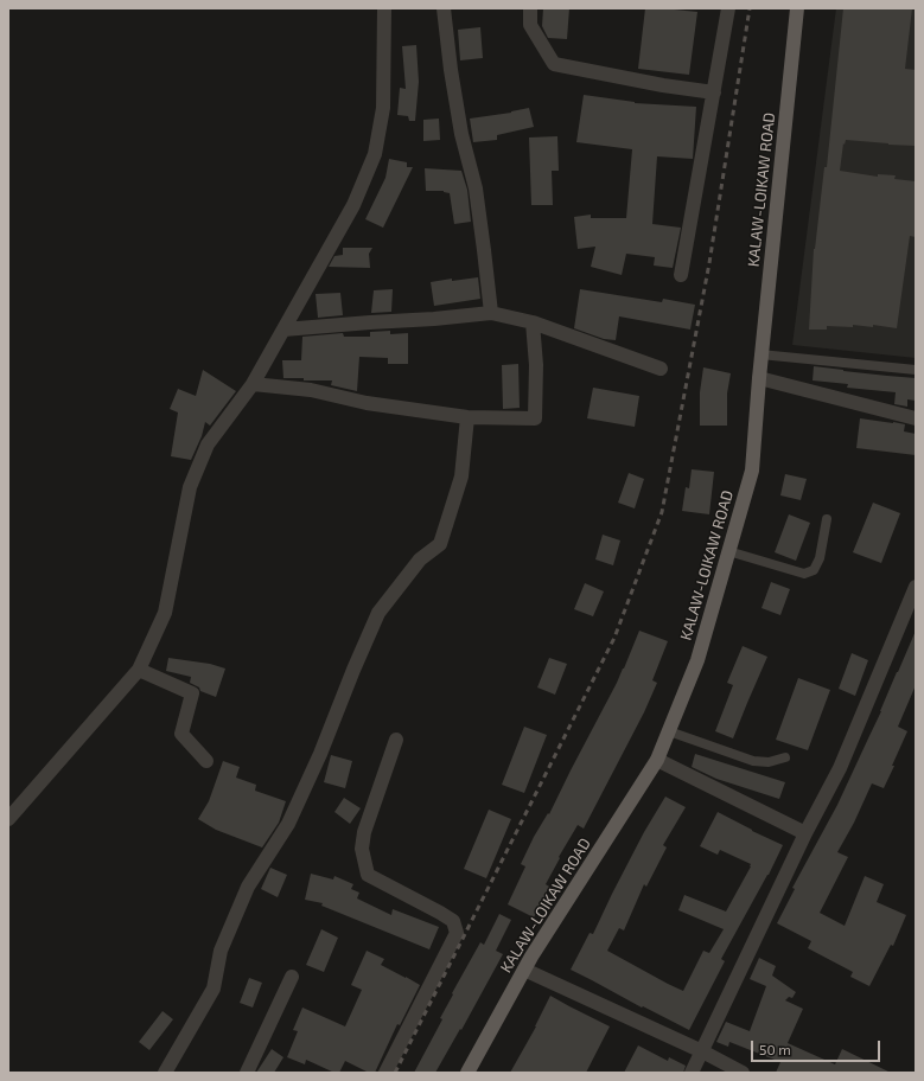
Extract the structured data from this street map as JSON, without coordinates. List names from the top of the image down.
{
  "streets": {
    "main road": ["KALAW-LOIKAW ROAD"]
  },
  "scale_bar": "50 m"
}
